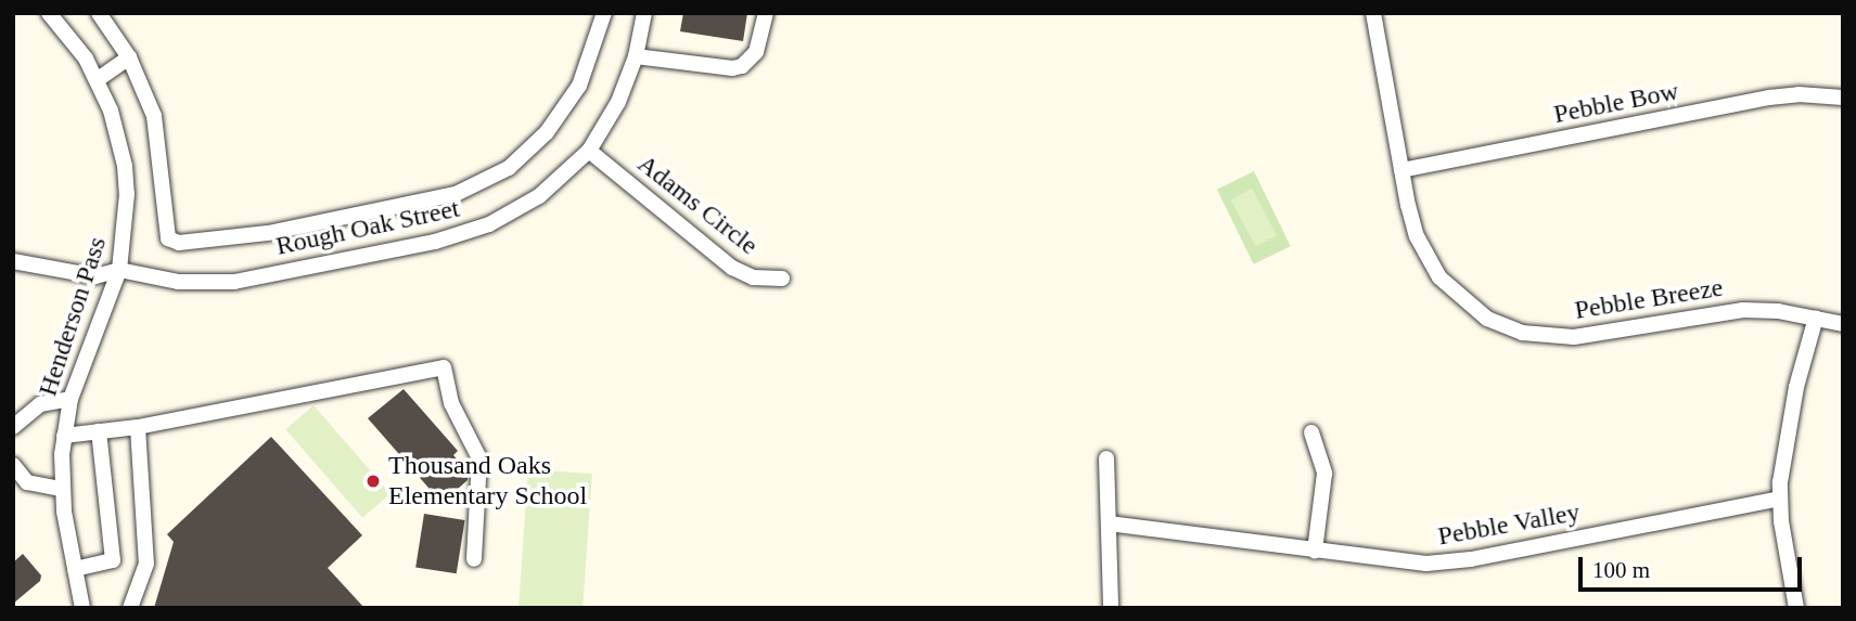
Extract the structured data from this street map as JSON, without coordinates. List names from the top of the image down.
{
  "streets": {
    "street": [
      "Pebble Bow",
      "Adams Circle",
      "Rough Oak Street",
      "Pebble Breeze",
      "Henderson Pass",
      "Pebble Valley"
    ]
  },
  "crossings": [
    ["Pebble Bow", "Pebble Breeze"],
    ["Adams Circle", "Rough Oak Street"],
    ["Rough Oak Street", "Henderson Pass"]
  ],
  "places": ["Thousand Oaks Elementary School"],
  "scale_bar": "100 m"
}
